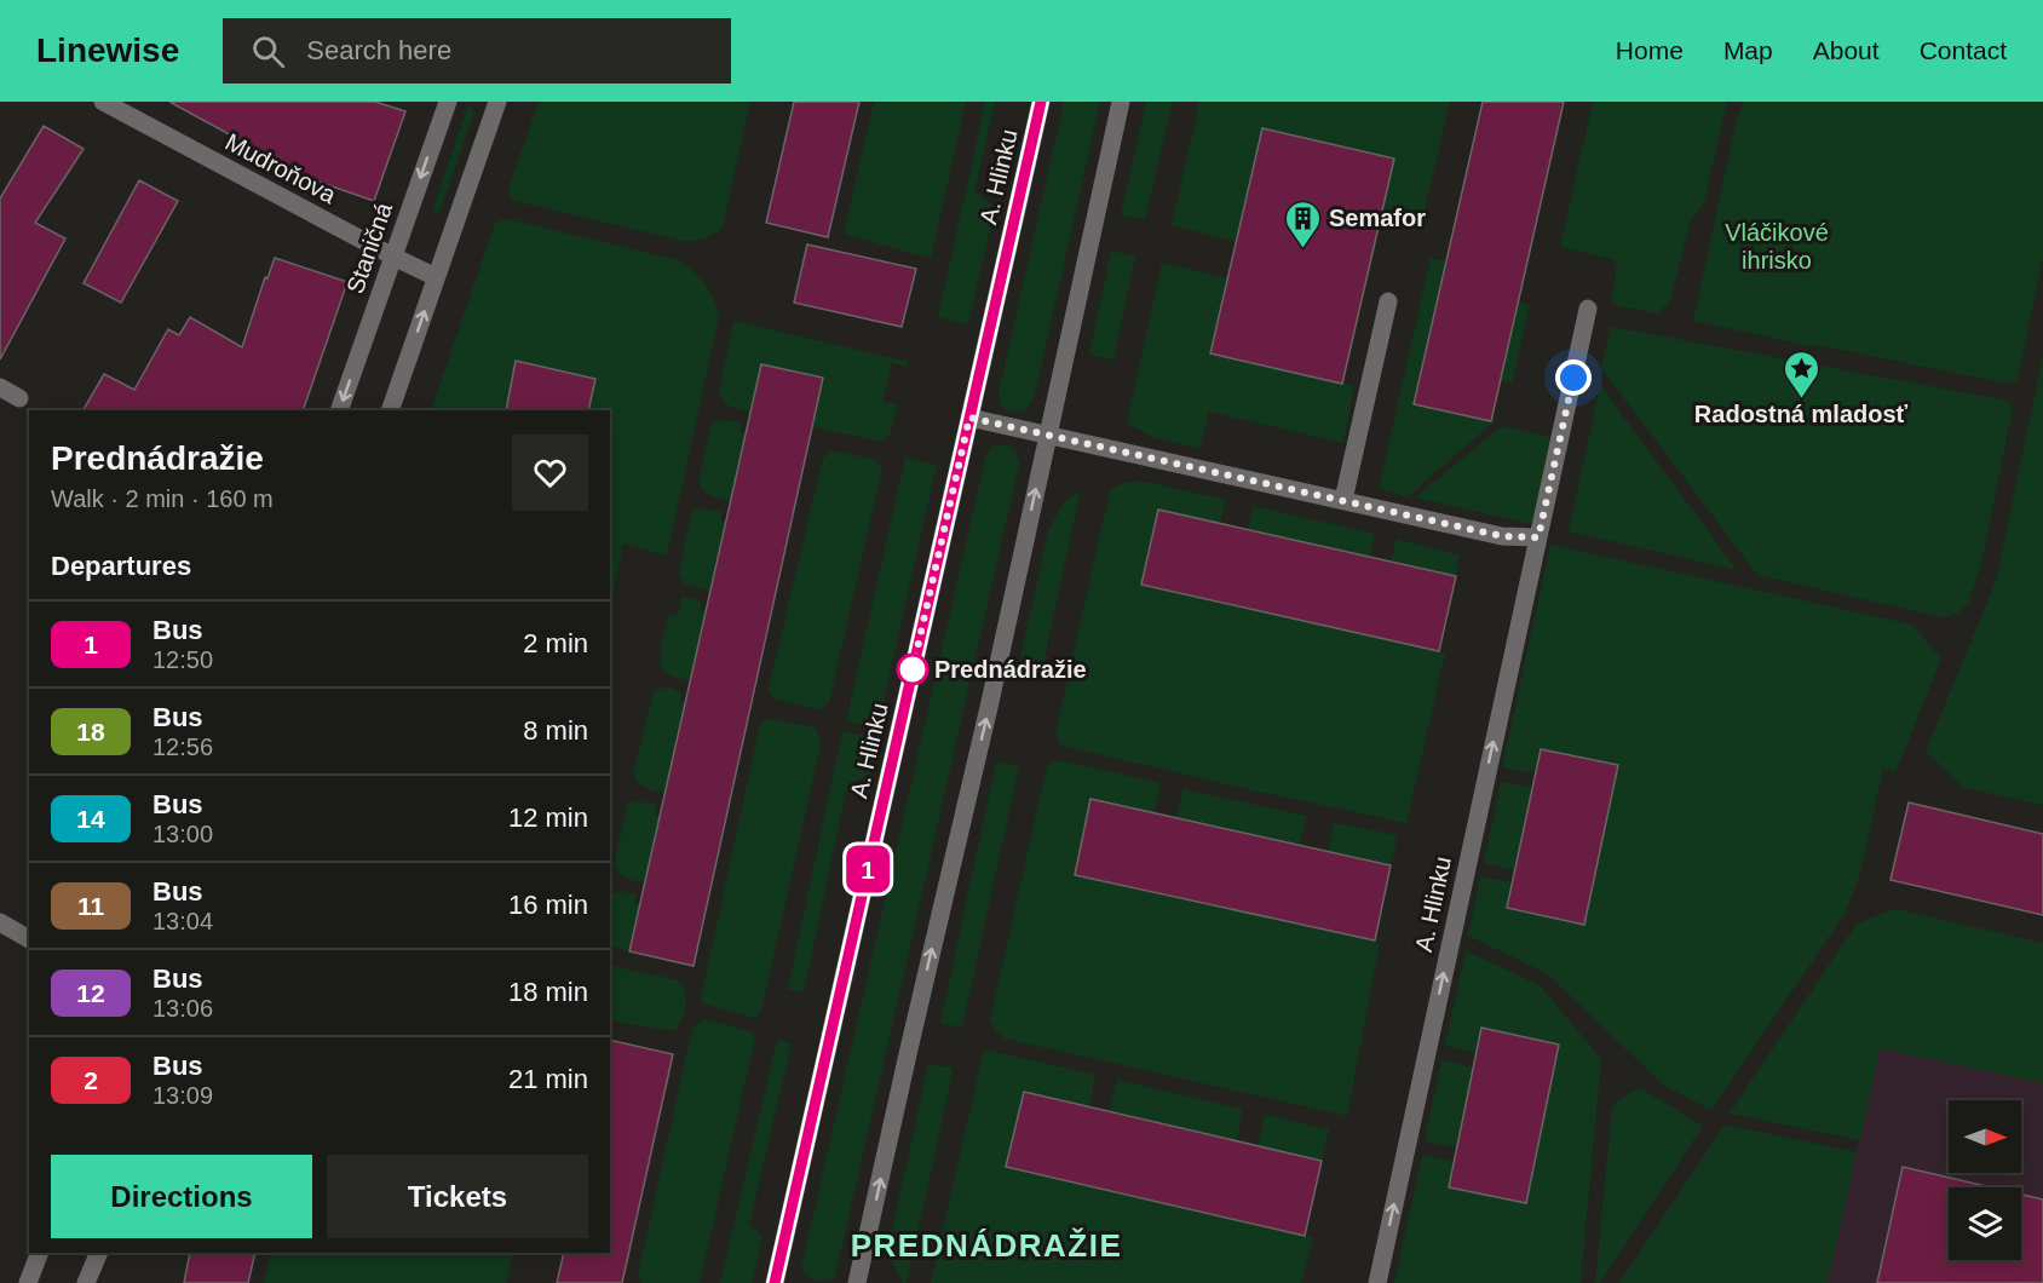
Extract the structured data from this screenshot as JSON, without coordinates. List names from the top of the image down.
{
  "streets": {
    "street": ["Mudroňova", "A. Hlinku", "Staničná"]
  },
  "crossings": [
    ["Mudroňova", "Staničná"]
  ],
  "districts": ["PREDNÁDRAŽIE"],
  "parks": ["Vláčikové ihrisko"],
  "places": {
    "building": ["Semafor"],
    "place": ["Radostná mladosť"],
    "other": ["Prednádražie"]
  },
  "lines": ["bus line 1"],
  "north": "right",
  "page": {
    "header": "Linewise",
    "search": "Search here",
    "nav": [
      "Home",
      "Map",
      "About",
      "Contact"
    ],
    "on_map": "1",
    "heading": [
      ["Prednádražie", "Walk · 2 min · 160 m"],
      "Departures"
    ],
    "list": [
      {
        "mark": "1",
        "name": "Bus",
        "note": "12:50",
        "value": "2 min"
      },
      {
        "mark": "18",
        "name": "Bus",
        "note": "12:56",
        "value": "8 min"
      },
      {
        "mark": "14",
        "name": "Bus",
        "note": "13:00",
        "value": "12 min"
      },
      {
        "mark": "11",
        "name": "Bus",
        "note": "13:04",
        "value": "16 min"
      },
      {
        "mark": "12",
        "name": "Bus",
        "note": "13:06",
        "value": "18 min"
      },
      {
        "mark": "2",
        "name": "Bus",
        "note": "13:09",
        "value": "21 min"
      }
    ],
    "buttons": ["Directions", "Tickets"]
  }
}
